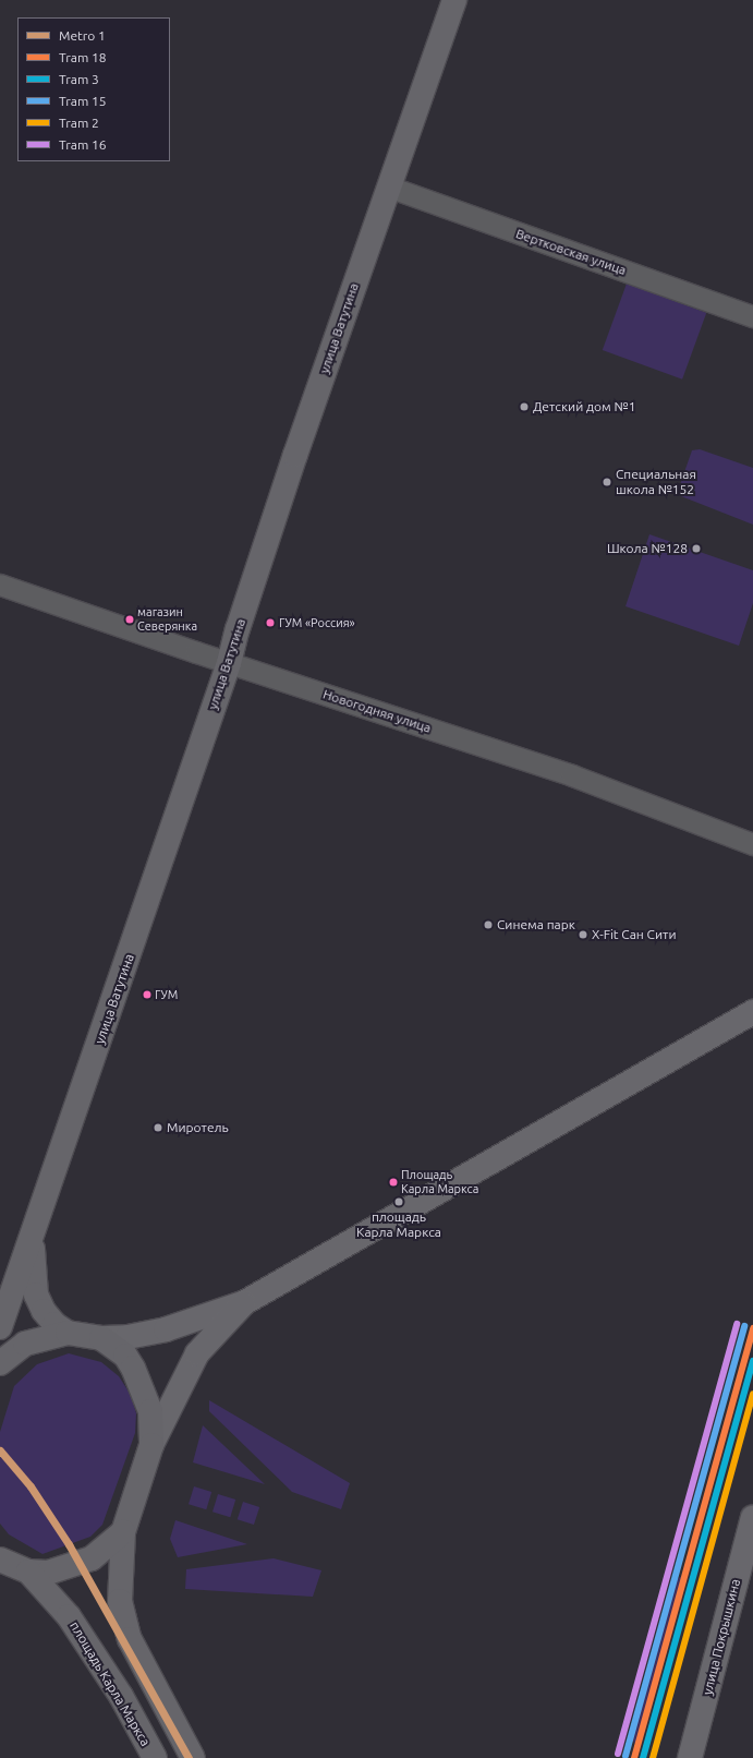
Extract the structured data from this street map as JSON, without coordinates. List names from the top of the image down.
{
  "streets": {
    "main road": ["улица Ватутина", "улица Покрышкина", "площадь Карла Маркса"],
    "street": ["Вертковская улица", "Новогодняя улица"]
  },
  "crossings": [
    ["Вертковская улица", "улица Ватутина"],
    ["улица Ватутина", "Новогодняя улица"]
  ],
  "places": [
    "Детский дом №1",
    "Специальная школа №152",
    "Школа №128",
    "магазин Северянка",
    "ГУМ «Россия»",
    "Синема парк",
    "X-Fit Сан Сити",
    "ГУМ",
    "Миротель",
    "Площадь Карла Маркса",
    "площадь Карла Маркса"
  ],
  "lines": [
    "tram line 16",
    "tram line 15",
    "tram line 18",
    "tram line 3",
    "tram line 2",
    "metro line 1"
  ],
  "legend": [
    "Metro 1",
    "Tram 18",
    "Tram 3",
    "Tram 15",
    "Tram 2",
    "Tram 16"
  ]
}
